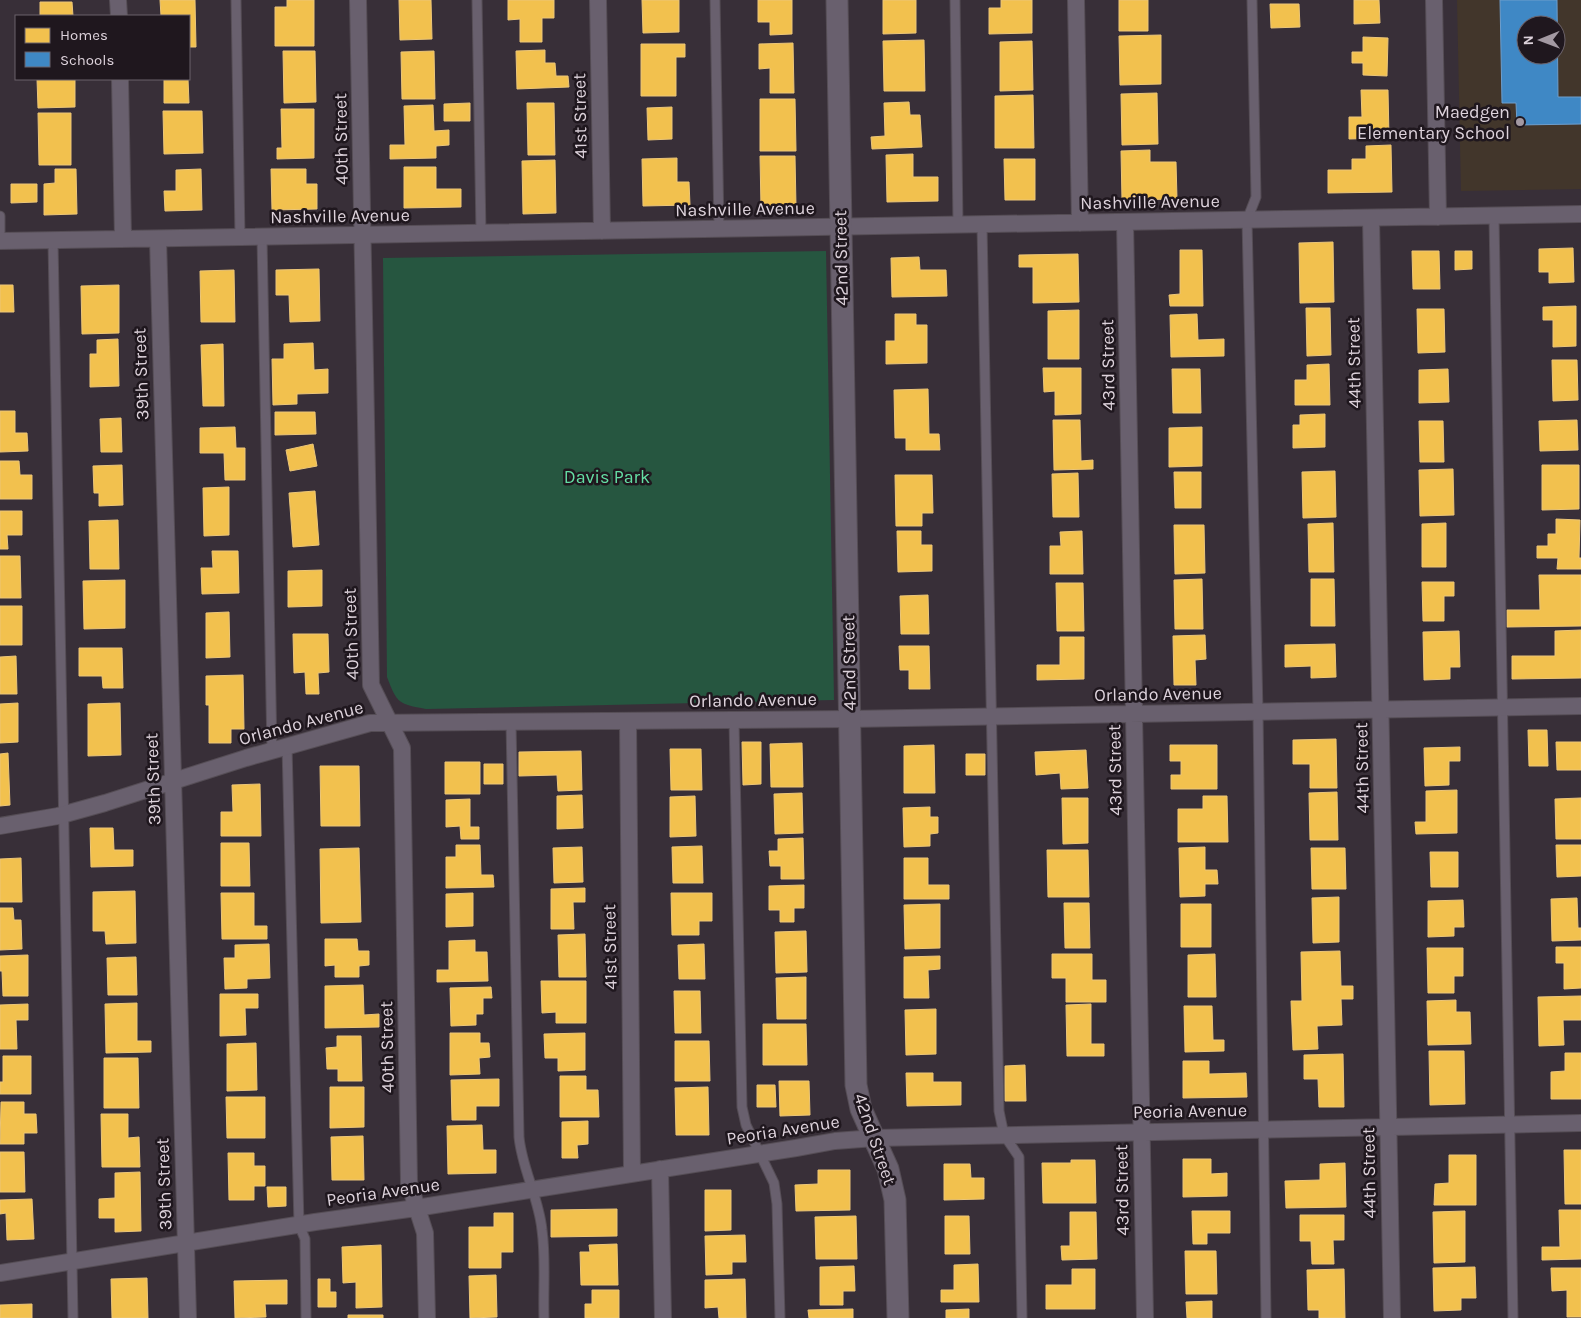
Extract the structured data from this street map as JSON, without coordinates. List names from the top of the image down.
{
  "streets": {
    "street": [
      "41st Street",
      "40th Street",
      "Nashville Avenue",
      "42nd Street",
      "44th Street",
      "43rd Street",
      "39th Street",
      "Orlando Avenue",
      "Peoria Avenue"
    ]
  },
  "crossings": [
    ["41st Street", "Nashville Avenue"],
    ["41st Street", "Orlando Avenue"],
    ["41st Street", "Peoria Avenue"],
    ["40th Street", "Nashville Avenue"],
    ["40th Street", "Orlando Avenue"],
    ["40th Street", "Peoria Avenue"],
    ["Nashville Avenue", "42nd Street"],
    ["Nashville Avenue", "44th Street"],
    ["Nashville Avenue", "43rd Street"],
    ["Nashville Avenue", "39th Street"],
    ["42nd Street", "Orlando Avenue"],
    ["42nd Street", "Peoria Avenue"],
    ["44th Street", "Orlando Avenue"],
    ["44th Street", "Peoria Avenue"],
    ["43rd Street", "Orlando Avenue"],
    ["43rd Street", "Peoria Avenue"],
    ["39th Street", "Orlando Avenue"],
    ["39th Street", "Peoria Avenue"]
  ],
  "parks": ["Davis Park"],
  "places": ["Maedgen Elementary School"],
  "legend": ["Homes", "Schools"],
  "north": "left"
}
